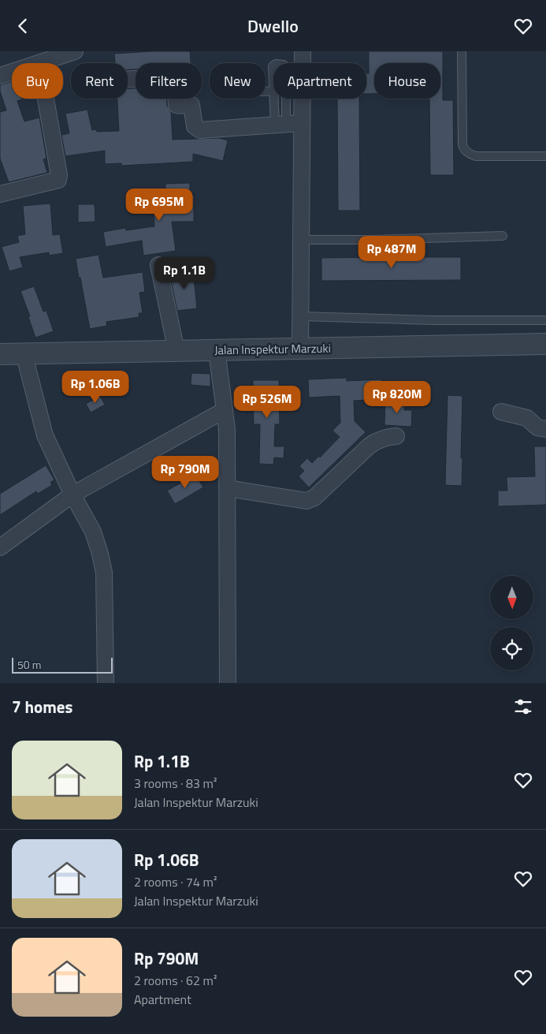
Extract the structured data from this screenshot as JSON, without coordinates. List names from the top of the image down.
{
  "streets": {
    "street": ["Jalan Inspektur Marzuki"]
  },
  "scale_bar": "50 m",
  "north": "bottom",
  "page": {
    "header": "Dwello",
    "chip": [
      "Buy",
      "Rent",
      "Filters",
      "New",
      "Apartment",
      "House"
    ],
    "price": [
      "Rp 695M",
      "Rp 487M",
      "Rp 1.1B",
      "Rp 1.06B",
      "Rp 820M",
      "Rp 526M",
      "Rp 790M"
    ],
    "scale": "50 m",
    "heading": "7 homes",
    "list": [
      {
        "name": "Rp 1.1B",
        "note": "3 rooms · 83 m² · Jalan Inspektur Marzuki"
      },
      {
        "name": "Rp 1.06B",
        "note": "2 rooms · 74 m² · Jalan Inspektur Marzuki"
      },
      {
        "name": "Rp 790M",
        "note": "2 rooms · 62 m² · Apartment"
      }
    ]
  }
}
